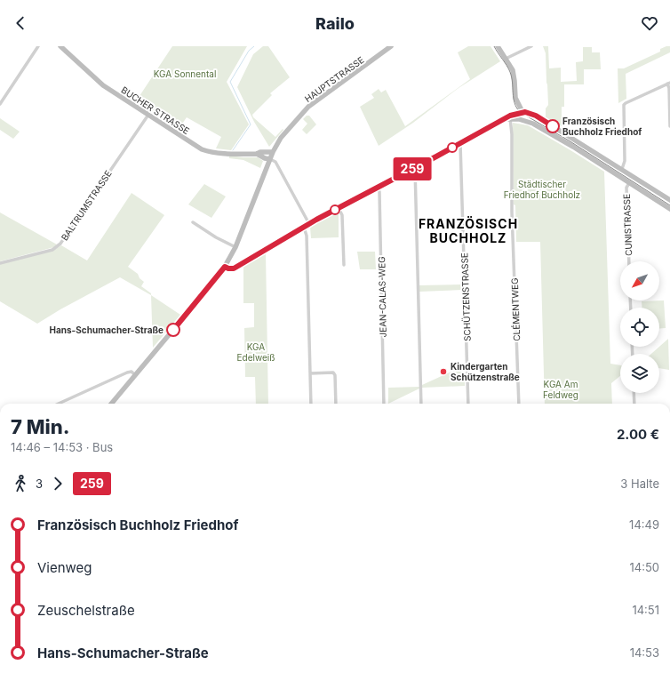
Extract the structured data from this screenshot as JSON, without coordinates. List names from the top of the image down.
{
  "streets": {
    "main road": ["HAUPTSTRASSE", "BUCHER STRASSE"],
    "street": [
      "BALTRUMSTRASSE",
      "CUNISTRASSE",
      "JEAN-CALAS-WEG",
      "SCHÜTZENSTRASSE",
      "CLÉMENTWEG"
    ]
  },
  "crossings": [
    ["HAUPTSTRASSE", "BUCHER STRASSE"],
    ["BUCHER STRASSE", "BALTRUMSTRASSE"]
  ],
  "districts": ["FRANZÖSISCH BUCHHOLZ"],
  "parks": [
    "KGA Sonnental",
    "Städtischer Friedhof Buchholz",
    "KGA Edelweiß",
    "KGA Am Feldweg"
  ],
  "places": ["Französisch Buchholz Friedhof", "Hans-Schumacher-Straße", "Kindergarten Schützenstraße"],
  "lines": ["bus line 259"],
  "north": "bottom left",
  "page": {
    "header": "Railo",
    "on_map": "259",
    "heading": ["7 Min.", "14:46 – 14:53 · Bus", "2.00 €"],
    "legs": ["3", "259", "3 Halte"],
    "list": [
      {
        "name": "Französisch Buchholz Friedhof",
        "value": "14:49"
      },
      {
        "name": "Vienweg",
        "value": "14:50"
      },
      {
        "name": "Zeuschelstraße",
        "value": "14:51"
      },
      {
        "name": "Hans-Schumacher-Straße",
        "value": "14:53"
      }
    ]
  }
}
